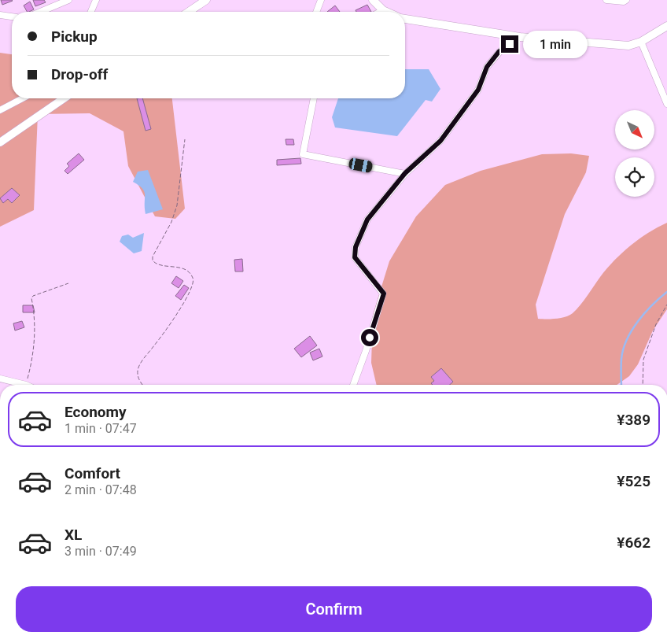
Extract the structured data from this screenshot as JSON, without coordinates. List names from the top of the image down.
{
  "north": "bottom right",
  "page": {
    "banner": ["Pickup", "Drop-off"],
    "bubble": "1 min",
    "list": [
      {
        "name": "Economy",
        "note": "1 min · 07:47",
        "value": "¥389"
      },
      {
        "name": "Comfort",
        "note": "2 min · 07:48",
        "value": "¥525"
      },
      {
        "name": "XL",
        "note": "3 min · 07:49",
        "value": "¥662"
      }
    ],
    "buttons": "Confirm"
  }
}
